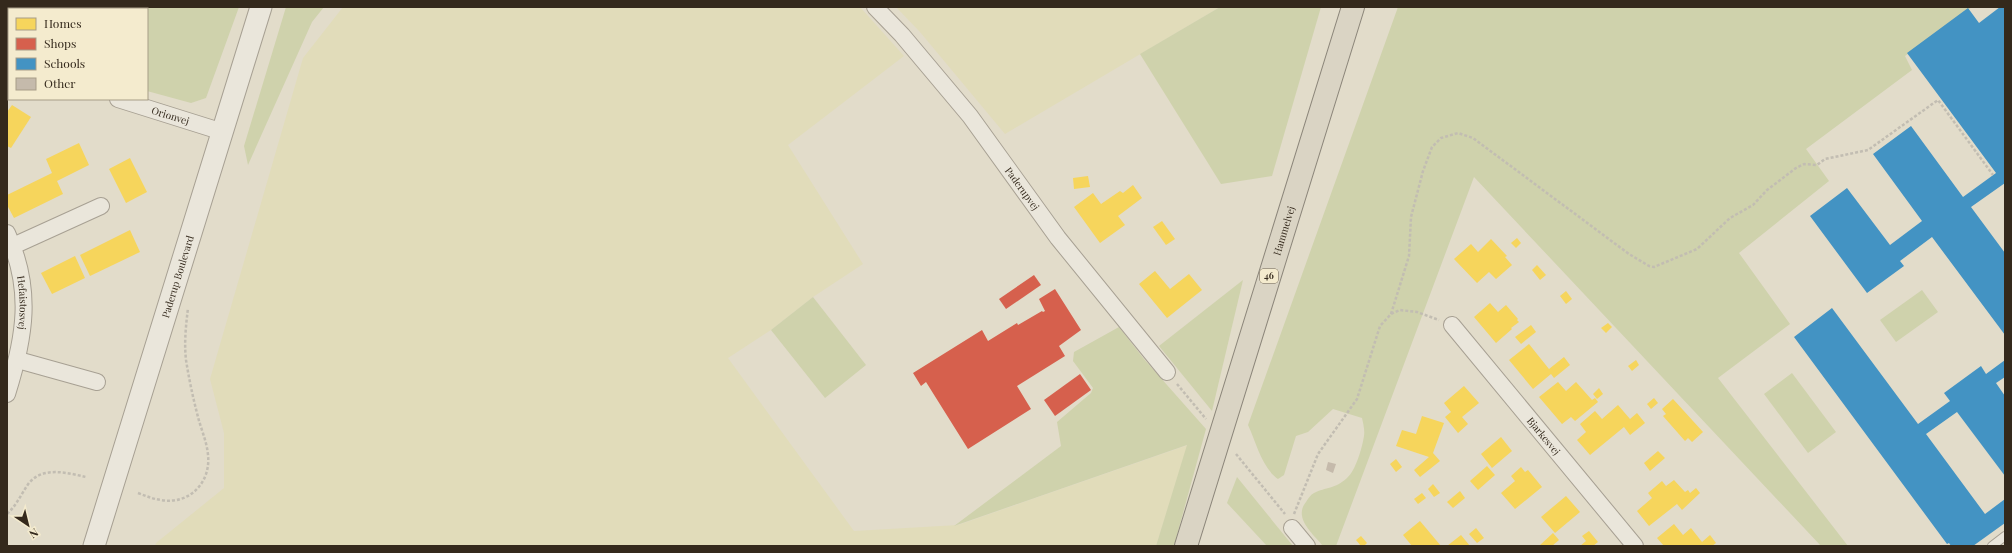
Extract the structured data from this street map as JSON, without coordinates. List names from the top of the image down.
{
  "streets": {
    "highway": ["Hammelvej", "46"],
    "street": [
      "Orionvej",
      "Paderupvej",
      "Paderup Boulevard",
      "Hefaistosvej",
      "Bjarkesvej"
    ]
  },
  "crossings": [
    ["Orionvej", "Paderup Boulevard"]
  ],
  "legend": [
    "Homes",
    "Shops",
    "Schools",
    "Other"
  ],
  "north": "bottom right"
}
